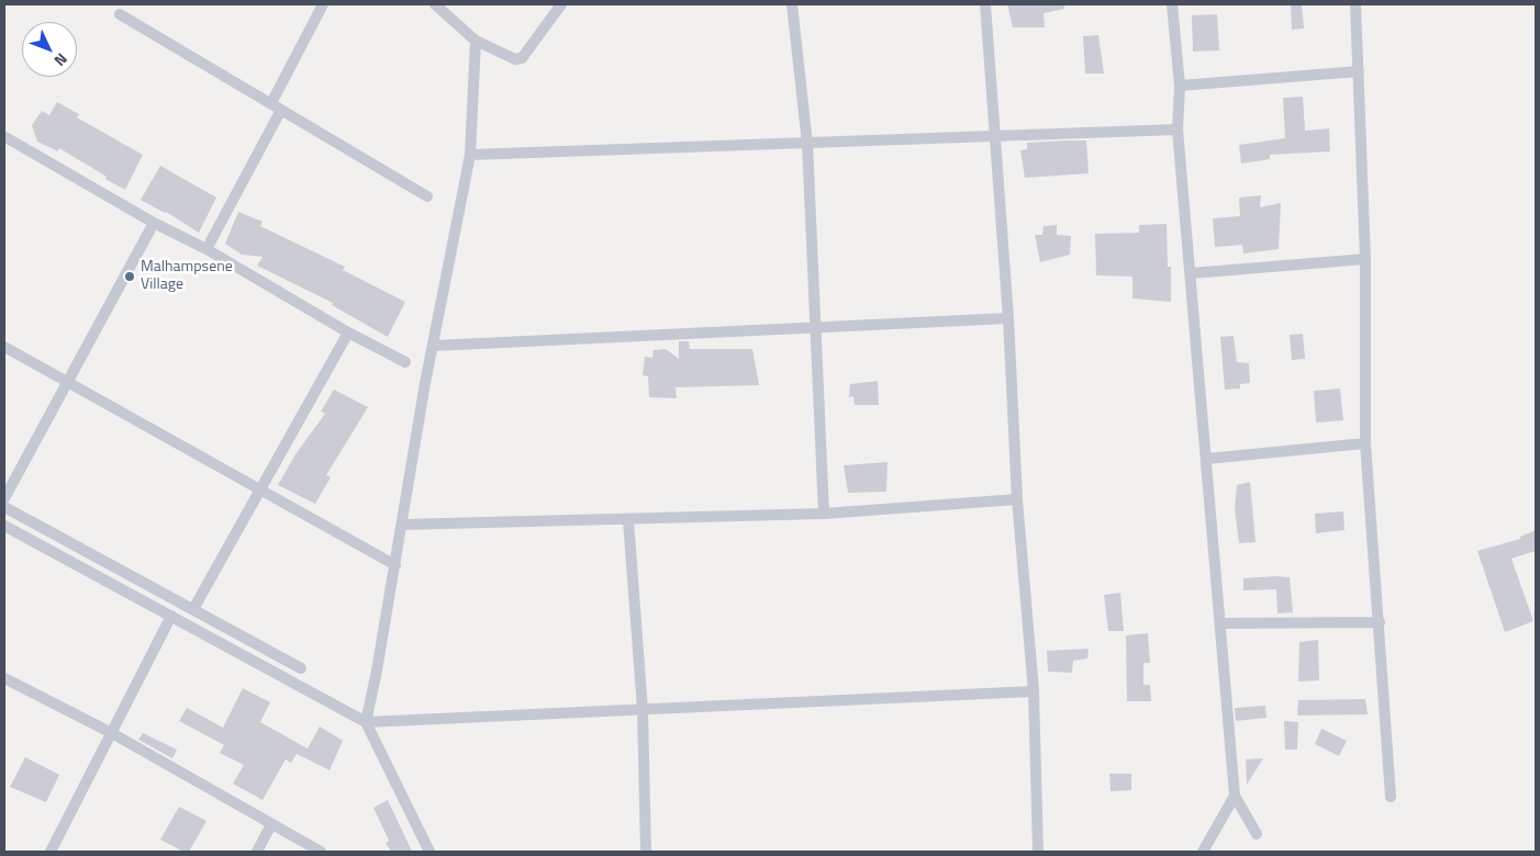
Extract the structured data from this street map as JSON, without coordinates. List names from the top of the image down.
{
  "places": ["Malhampsene Village"],
  "north": "bottom right"
}
